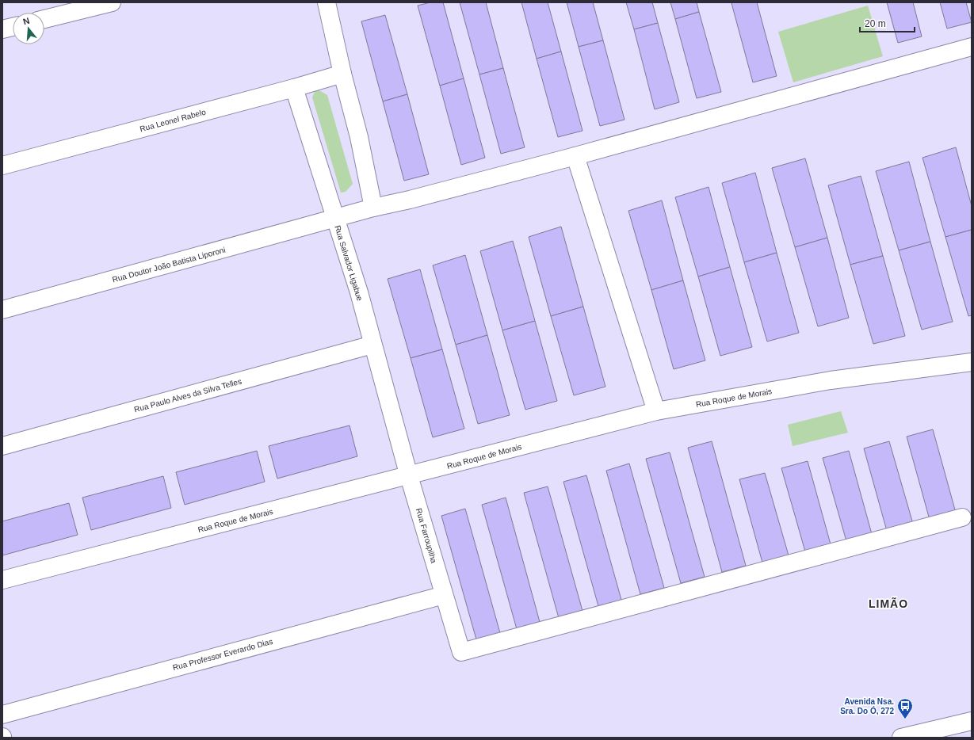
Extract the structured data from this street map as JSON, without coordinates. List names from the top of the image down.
{
  "streets": {
    "street": [
      "Rua Leonel Rabelo",
      "Rua Salvador Ligabue",
      "Rua Doutor João Batista Liporoni",
      "Rua Paulo Alves da Silva Telles",
      "Rua Roque de Morais",
      "Rua Farroupilha",
      "Rua Professor Everardo Dias"
    ]
  },
  "crossings": [
    ["Rua Salvador Ligabue", "Rua Doutor João Batista Liporoni"],
    ["Rua Salvador Ligabue", "Rua Paulo Alves da Silva Telles"],
    ["Rua Salvador Ligabue", "Rua Roque de Morais"],
    ["Rua Salvador Ligabue", "Rua Farroupilha"],
    ["Rua Roque de Morais", "Rua Farroupilha"],
    ["Rua Farroupilha", "Rua Professor Everardo Dias"]
  ],
  "districts": ["LIMÃO"],
  "places": {
    "bus stop": ["Avenida Nsa. Sra. Do Ó, 272"]
  },
  "scale_bar": "20 m",
  "north": "top"
}
